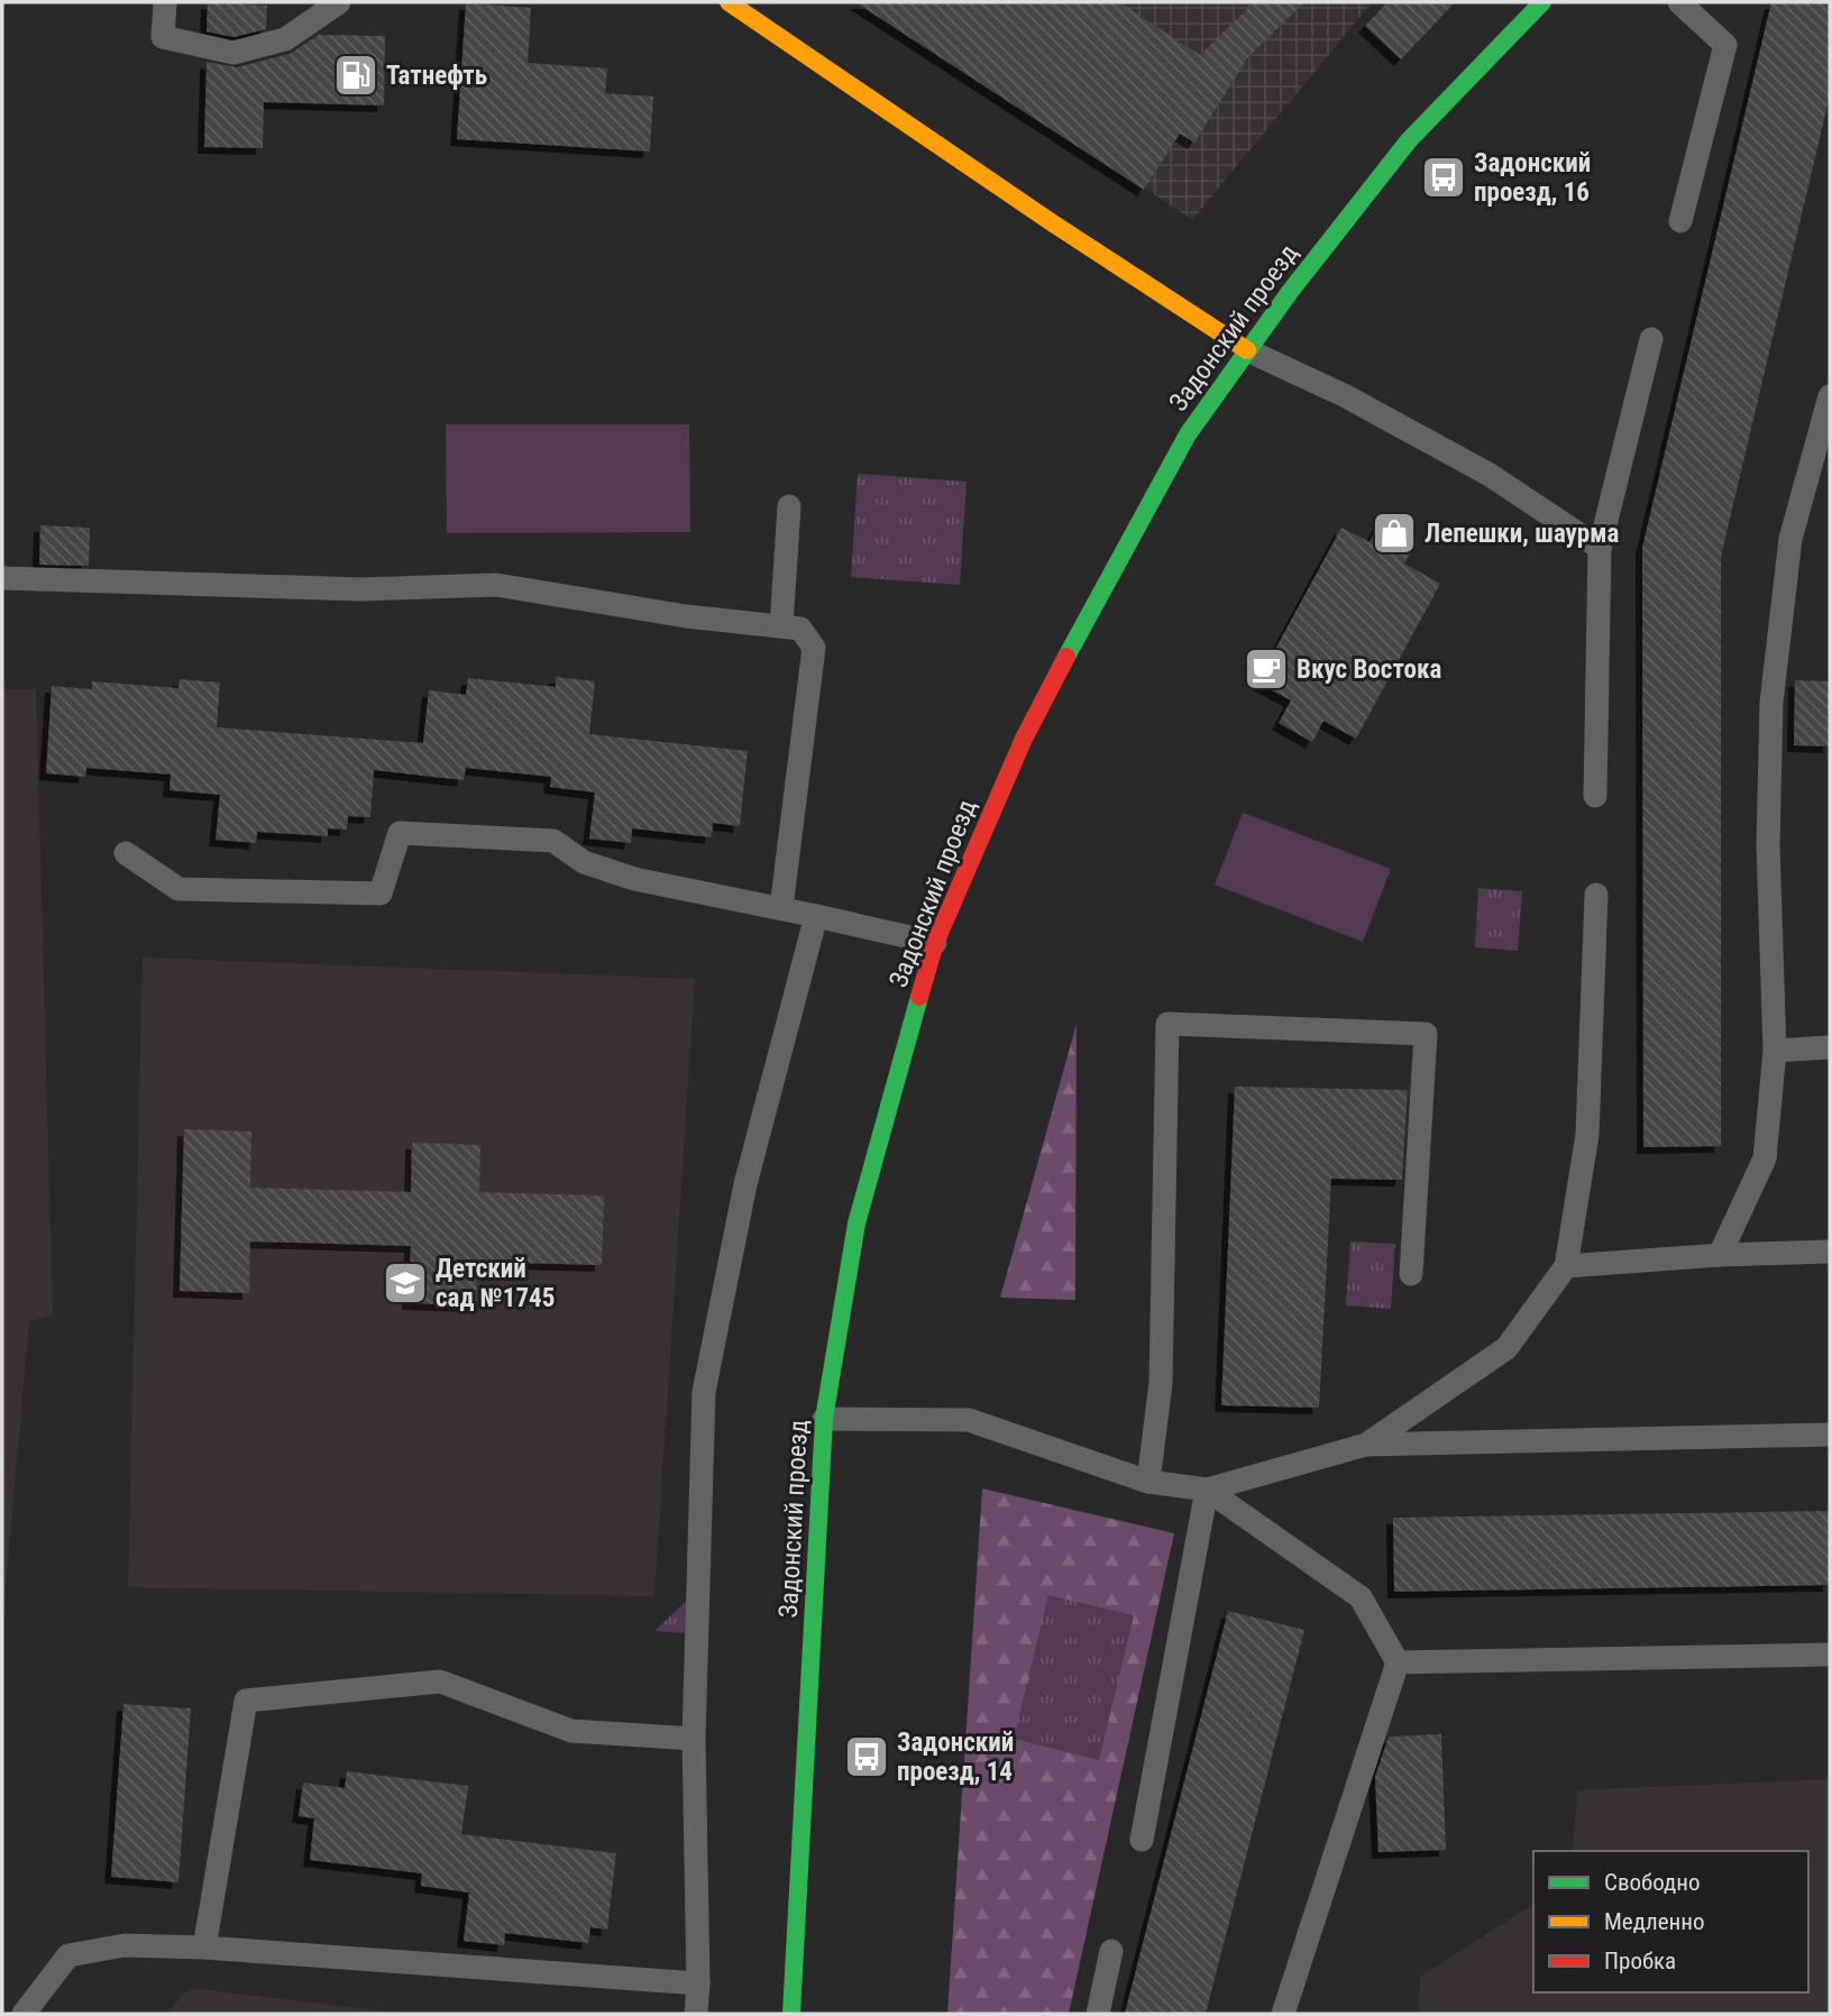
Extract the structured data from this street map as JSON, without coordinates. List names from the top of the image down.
{
  "streets": {
    "street": ["Задонский проезд"]
  },
  "places": {
    "fuel station": ["Татнефть"],
    "bus stop": ["Задонский проезд, 16", "Задонский проезд, 14"],
    "shop": ["Лепешки, шаурма"],
    "cafe": ["Вкус Востока"],
    "school or university": ["Детский сад №1745"]
  },
  "legend": ["Свободно", "Медленно", "Пробка"]
}
